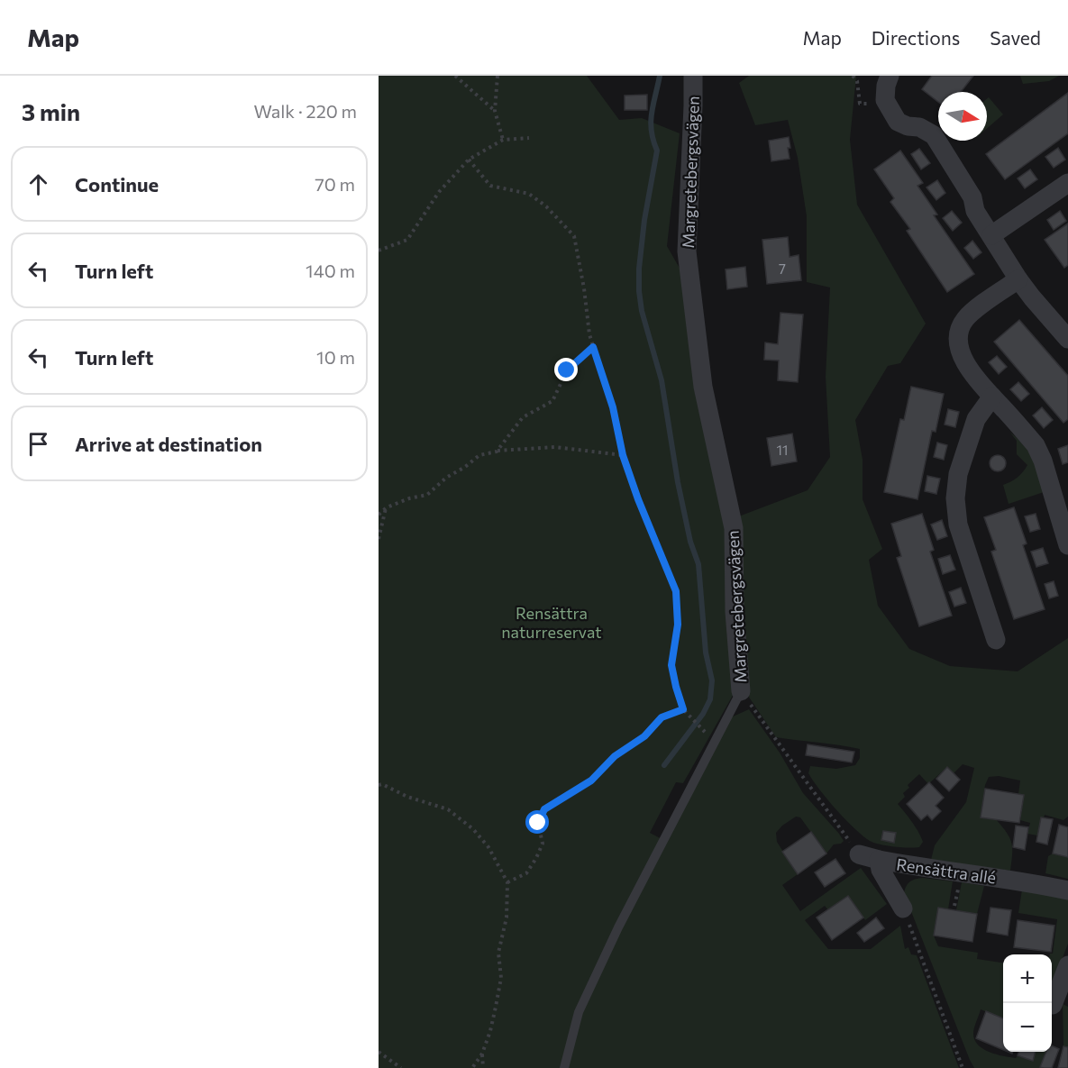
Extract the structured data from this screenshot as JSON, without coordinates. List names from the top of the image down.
{
  "streets": {
    "street": ["Margretebergsvägen", "Rensättra allé"]
  },
  "parks": ["Rensättra naturreservat"],
  "house_numbers": ["7", "11"],
  "north": "right",
  "page": {
    "header": "Map",
    "nav": ["Map", "Directions", "Saved"],
    "heading": ["3 min", "Walk · 220 m"],
    "list": [
      ["Continue", "70 m"],
      ["Turn left", "140 m"],
      ["Turn left", "10 m"],
      "Arrive at destination"
    ],
    "map_buttons": ["+", "−"]
  }
}
